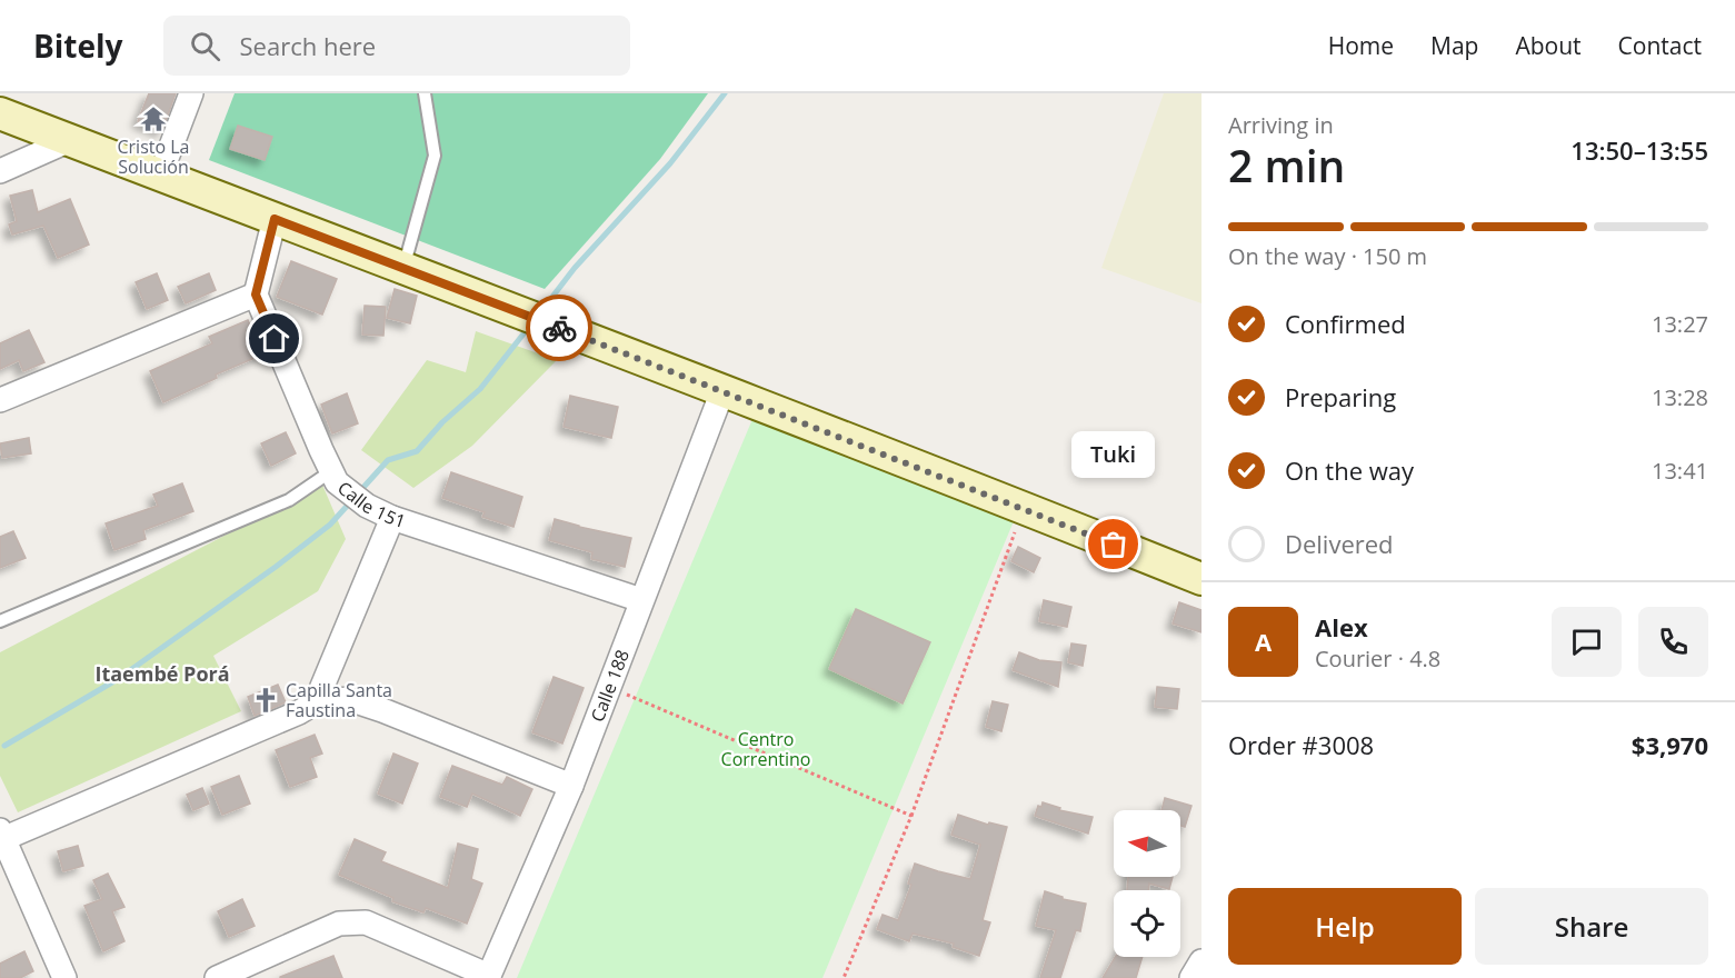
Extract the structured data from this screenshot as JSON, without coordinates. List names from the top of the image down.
{
  "streets": {
    "street": ["Calle 151", "Calle 188"]
  },
  "crossings": [
    ["Calle 151", "Calle 188"]
  ],
  "districts": ["Itaembé Porá"],
  "parks": ["Centro Correntino"],
  "places": {
    "temple": ["Cristo La Solución"],
    "other": ["Tuki"],
    "church": ["Capilla Santa Faustina"]
  },
  "north": "left",
  "page": {
    "header": "Bitely",
    "search": "Search here",
    "nav": [
      "Home",
      "Map",
      "About",
      "Contact"
    ],
    "heading": ["2 min", "Arriving in", "13:50–13:55"],
    "panel": [
      "Alex",
      "Courier · 4.8",
      "Order #3008",
      "$3,970"
    ],
    "bar": "On the way · 150 m",
    "list": [
      ["Confirmed", "13:27"],
      ["Preparing", "13:28"],
      ["On the way", "13:41"],
      "Delivered"
    ],
    "bubble": "Tuki",
    "round": "A",
    "buttons": ["Help", "Share"]
  }
}
